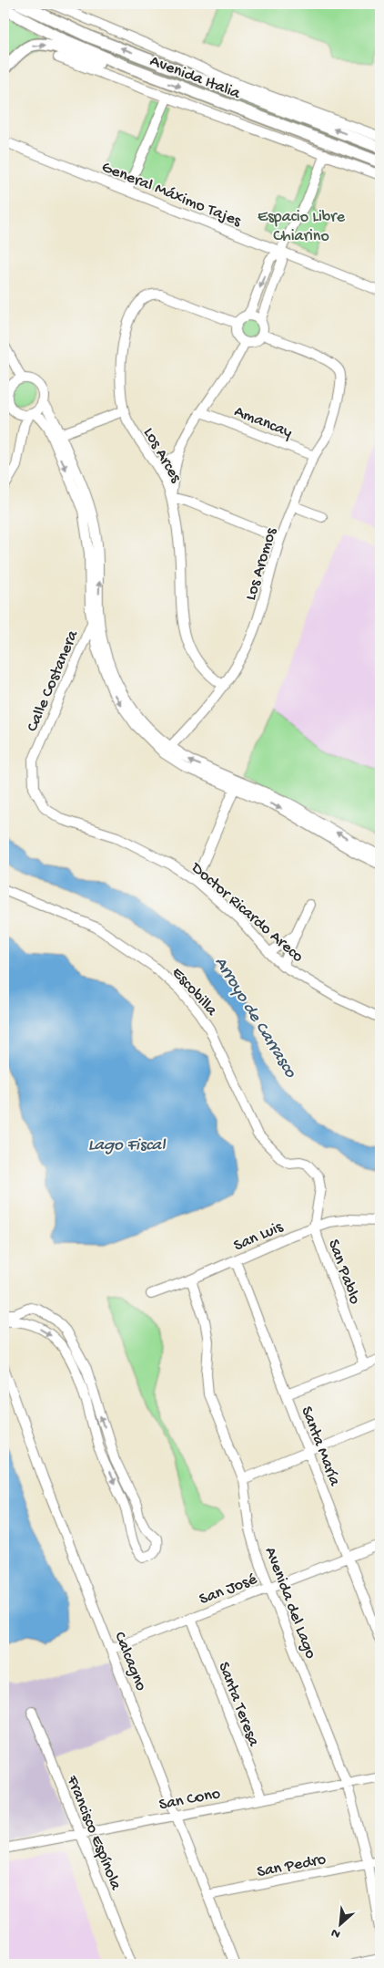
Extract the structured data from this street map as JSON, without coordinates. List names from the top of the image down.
{
  "streets": {
    "main road": ["Avenida Italia"],
    "street": [
      "General Máximo Tajes",
      "Amancay",
      "Los Arces",
      "Los Aromos",
      "Calle Costanera",
      "Doctor Ricardo Areco",
      "Escobilla",
      "San Luis",
      "San Pablo",
      "Santa María",
      "San José",
      "Avenida del Lago",
      "Calcagno",
      "Santa Teresa",
      "San Cono",
      "Francisco Espínola",
      "San Pedro"
    ]
  },
  "crossings": [
    ["Amancay", "Los Aromos"],
    ["Los Arces", "Los Aromos"],
    ["Calle Costanera", "Doctor Ricardo Areco"],
    ["Escobilla", "San Pablo"],
    ["San Luis", "San Pablo"],
    ["San Luis", "Santa María"],
    ["San Luis", "Avenida del Lago"],
    ["Santa María", "San José"],
    ["San José", "Avenida del Lago"],
    ["San José", "Calcagno"],
    ["San José", "Santa Teresa"],
    ["Avenida del Lago", "San Cono"],
    ["Avenida del Lago", "San Pedro"],
    ["Calcagno", "San Cono"],
    ["Calcagno", "San Pedro"],
    ["Santa Teresa", "San Cono"],
    ["San Cono", "Francisco Espínola"]
  ],
  "water": ["Arroyo de Carrasco", "Lago Fiscal"],
  "parks": ["Espacio Libre Chiarino"],
  "north": "bottom left"
}
